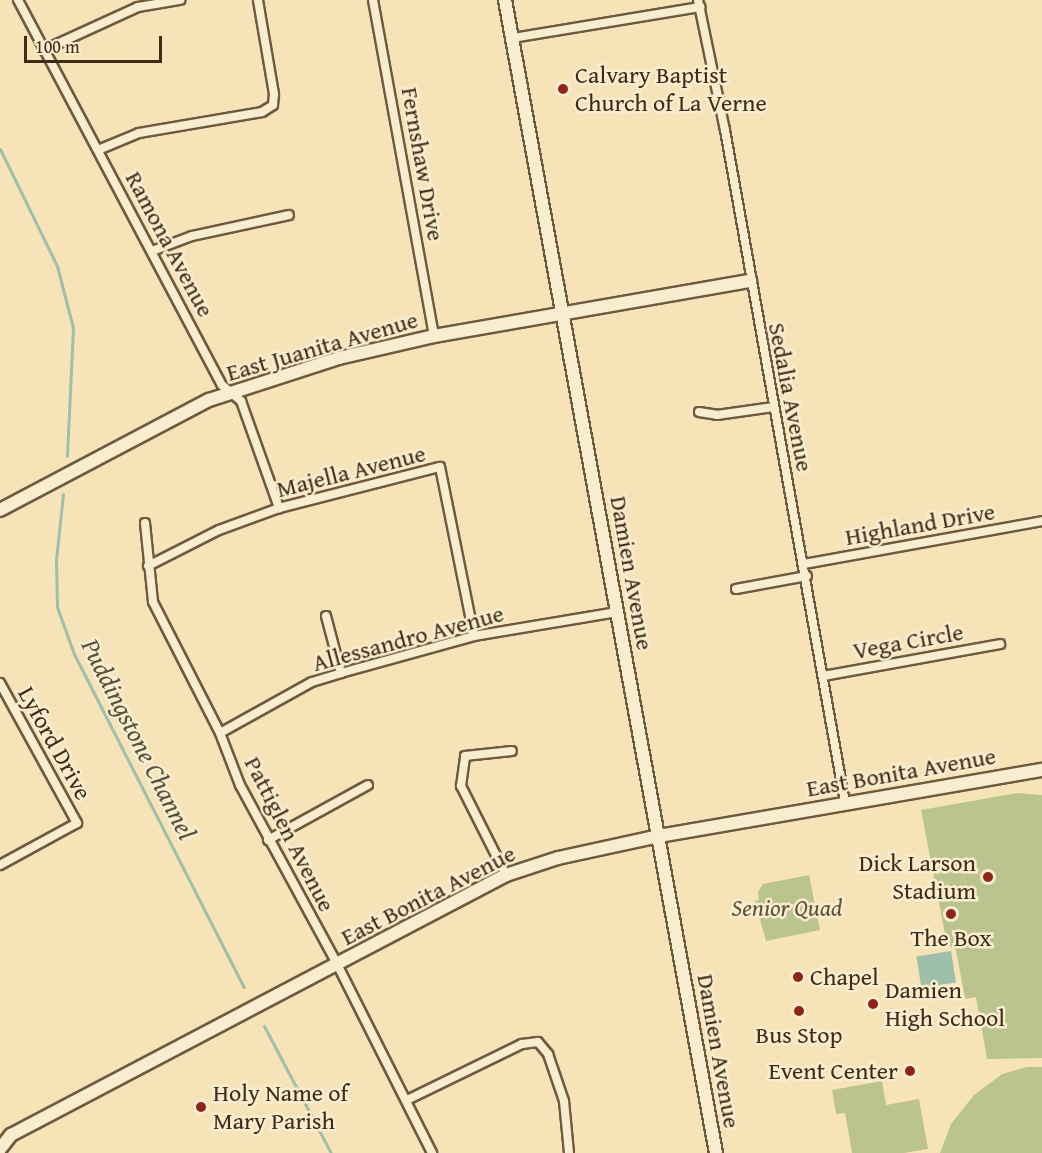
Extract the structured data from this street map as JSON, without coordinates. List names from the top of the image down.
{
  "streets": {
    "main road": ["East Juanita Avenue", "Damien Avenue", "East Bonita Avenue"],
    "street": [
      "Fernshaw Drive",
      "Ramona Avenue",
      "Sedalia Avenue",
      "Majella Avenue",
      "Highland Drive",
      "Allessandro Avenue",
      "Vega Circle",
      "Lyford Drive",
      "Pattiglen Avenue"
    ]
  },
  "crossings": [
    ["Fernshaw Drive", "East Juanita Avenue"],
    ["Ramona Avenue", "East Juanita Avenue"],
    ["Ramona Avenue", "Majella Avenue"],
    ["East Juanita Avenue", "Sedalia Avenue"],
    ["East Juanita Avenue", "Damien Avenue"],
    ["Sedalia Avenue", "Highland Drive"],
    ["Sedalia Avenue", "Vega Circle"],
    ["Sedalia Avenue", "East Bonita Avenue"],
    ["Majella Avenue", "Allessandro Avenue"],
    ["Majella Avenue", "Pattiglen Avenue"],
    ["Damien Avenue", "Allessandro Avenue"],
    ["Damien Avenue", "East Bonita Avenue"],
    ["Allessandro Avenue", "Pattiglen Avenue"],
    ["East Bonita Avenue", "Pattiglen Avenue"]
  ],
  "water": ["Puddingstone Channel"],
  "parks": ["Senior Quad"],
  "places": [
    "Calvary Baptist Church of La Verne",
    "Dick Larson Stadium",
    "The Box",
    "Chapel",
    "Damien High School",
    "Bus Stop",
    "Event Center",
    "Holy Name of Mary Parish"
  ],
  "scale_bar": "100 m"
}
